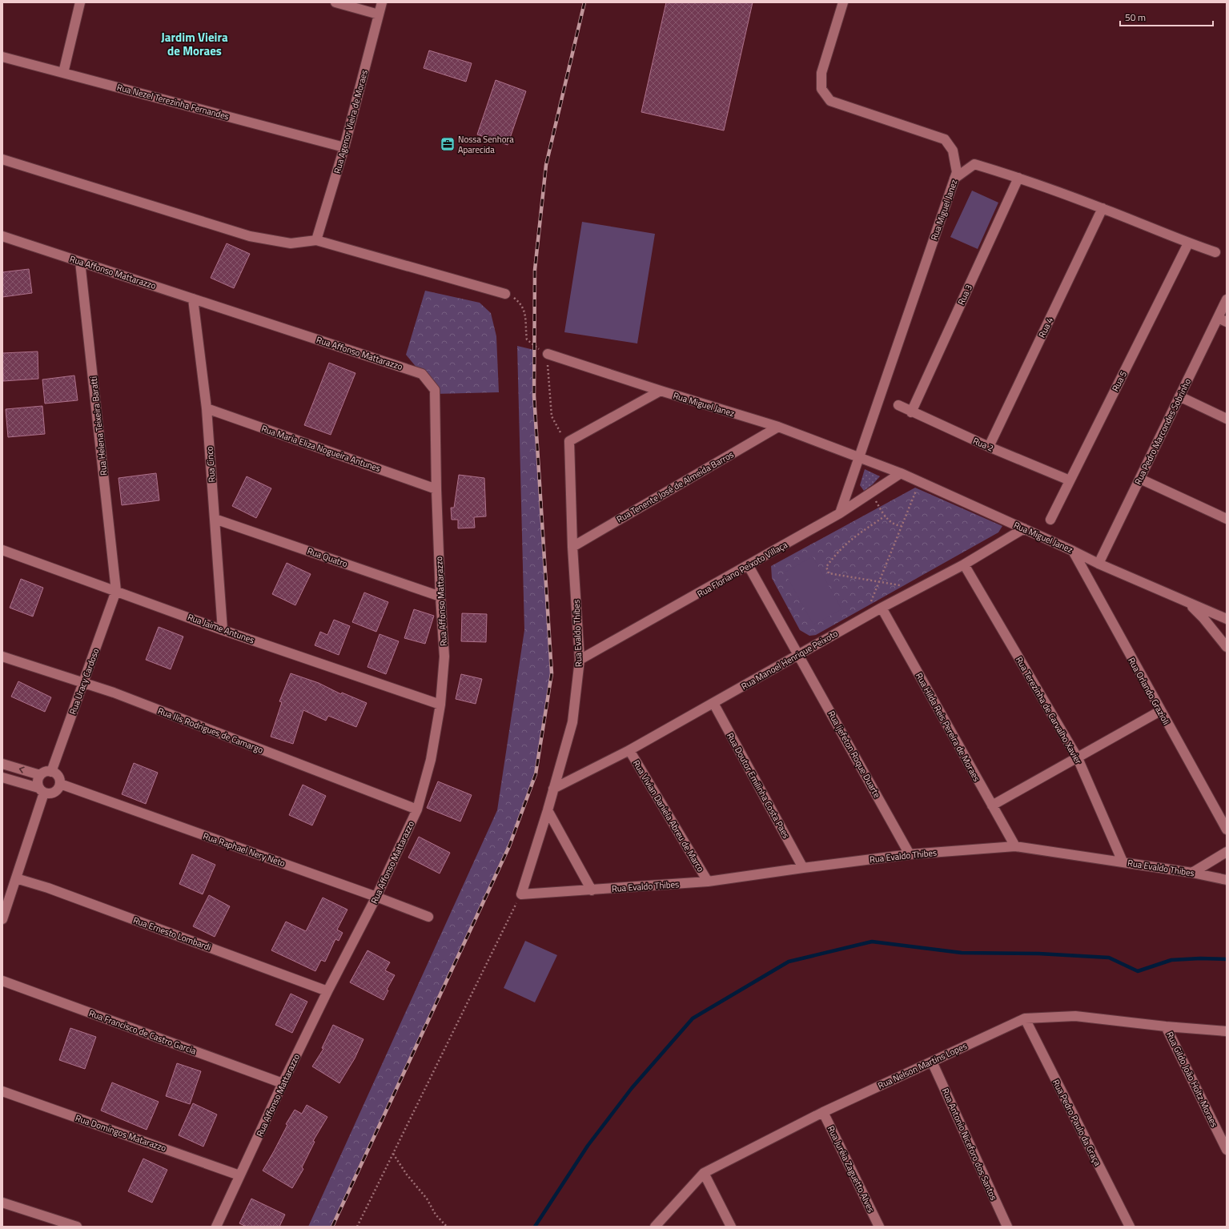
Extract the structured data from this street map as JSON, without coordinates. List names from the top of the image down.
{
  "streets": {
    "street": [
      "Rua Nezel Terezinha Fernandes",
      "Rua Agenor Vieira de Moraes",
      "Rua Miguel Janez",
      "Rua Affonso Mattarazzo",
      "Rua 3",
      "Rua 4",
      "Rua 5",
      "Rua Helena Teixeira Baratti",
      "Rua Pedro Marcondes Sobrinho",
      "Rua 2",
      "Rua Maria Eliza Nogueira Antunes",
      "Rua Cinco",
      "Rua Tenente José de Almeida Barros",
      "Rua Quatro",
      "Rua Floriano Peixoto Villaça",
      "Rua Jaime Antunes",
      "Rua Evaldo Thibes",
      "Rua Manoel Henrique Peixoto",
      "Rua Uracy Cardoso",
      "Rua Orlando Grazioli",
      "Rua Terezinha de Carvalho Xavier",
      "Rua Hilda Reis Pereira de Moraes",
      "Rua Ilis Rodrigues de Camargo",
      "Rua Ijefeton Roque Duarte",
      "Rua Doutor Emilinha Costa Paes",
      "Rua Vivian Daniela Abreu de Marco",
      "Rua Raphael Nery Neto",
      "Rua Ernesto Lombardi",
      "Rua Francisco de Castro Garcia",
      "Rua Nelson Martins Lopes",
      "Rua Gildo João Holtz Moraes",
      "Rua Pedro Paulo da Graça",
      "Rua Domingos Matarazzo",
      "Rua Antonio Niceforo dos Santos",
      "Rua Juréia Zaguetto Alves"
    ]
  },
  "crossings": [
    ["Rua Nezel Terezinha Fernandes", "Rua Agenor Vieira de Moraes"],
    ["Rua Miguel Janez", "Rua Pedro Marcondes Sobrinho"],
    ["Rua Miguel Janez", "Rua Tenente José de Almeida Barros"],
    ["Rua Miguel Janez", "Rua Floriano Peixoto Villaça"],
    ["Rua Miguel Janez", "Rua Manoel Henrique Peixoto"],
    ["Rua Miguel Janez", "Rua Orlando Grazioli"],
    ["Rua Affonso Mattarazzo", "Rua Helena Teixeira Baratti"],
    ["Rua Affonso Mattarazzo", "Rua Maria Eliza Nogueira Antunes"],
    ["Rua Affonso Mattarazzo", "Rua Cinco"],
    ["Rua Affonso Mattarazzo", "Rua Quatro"],
    ["Rua Affonso Mattarazzo", "Rua Jaime Antunes"],
    ["Rua Affonso Mattarazzo", "Rua Ilis Rodrigues de Camargo"],
    ["Rua Affonso Mattarazzo", "Rua Raphael Nery Neto"],
    ["Rua Affonso Mattarazzo", "Rua Ernesto Lombardi"],
    ["Rua Affonso Mattarazzo", "Rua Francisco de Castro Garcia"],
    ["Rua Affonso Mattarazzo", "Rua Domingos Matarazzo"],
    ["Rua 3", "Rua 2"],
    ["Rua 4", "Rua 2"],
    ["Rua 5", "Rua 2"],
    ["Rua Helena Teixeira Baratti", "Rua Jaime Antunes"],
    ["Rua Helena Teixeira Baratti", "Rua Uracy Cardoso"],
    ["Rua Maria Eliza Nogueira Antunes", "Rua Cinco"],
    ["Rua Cinco", "Rua Quatro"],
    ["Rua Cinco", "Rua Jaime Antunes"],
    ["Rua Tenente José de Almeida Barros", "Rua Evaldo Thibes"],
    ["Rua Floriano Peixoto Villaça", "Rua Evaldo Thibes"],
    ["Rua Floriano Peixoto Villaça", "Rua Ijefeton Roque Duarte"],
    ["Rua Jaime Antunes", "Rua Uracy Cardoso"],
    ["Rua Evaldo Thibes", "Rua Manoel Henrique Peixoto"],
    ["Rua Evaldo Thibes", "Rua Terezinha de Carvalho Xavier"],
    ["Rua Evaldo Thibes", "Rua Hilda Reis Pereira de Moraes"],
    ["Rua Evaldo Thibes", "Rua Ijefeton Roque Duarte"],
    ["Rua Evaldo Thibes", "Rua Doutor Emilinha Costa Paes"],
    ["Rua Evaldo Thibes", "Rua Vivian Daniela Abreu de Marco"],
    ["Rua Manoel Henrique Peixoto", "Rua Terezinha de Carvalho Xavier"],
    ["Rua Manoel Henrique Peixoto", "Rua Hilda Reis Pereira de Moraes"],
    ["Rua Manoel Henrique Peixoto", "Rua Ijefeton Roque Duarte"],
    ["Rua Manoel Henrique Peixoto", "Rua Doutor Emilinha Costa Paes"],
    ["Rua Manoel Henrique Peixoto", "Rua Vivian Daniela Abreu de Marco"],
    ["Rua Uracy Cardoso", "Rua Ilis Rodrigues de Camargo"],
    ["Rua Uracy Cardoso", "Rua Raphael Nery Neto"],
    ["Rua Nelson Martins Lopes", "Rua Gildo João Holtz Moraes"],
    ["Rua Nelson Martins Lopes", "Rua Pedro Paulo da Graça"],
    ["Rua Nelson Martins Lopes", "Rua Antonio Niceforo dos Santos"],
    ["Rua Nelson Martins Lopes", "Rua Juréia Zaguetto Alves"]
  ],
  "districts": ["Jardim Vieira de Moraes"],
  "places": {
    "office": ["Nossa Senhora Aparecida"]
  },
  "scale_bar": "50 m"
}
